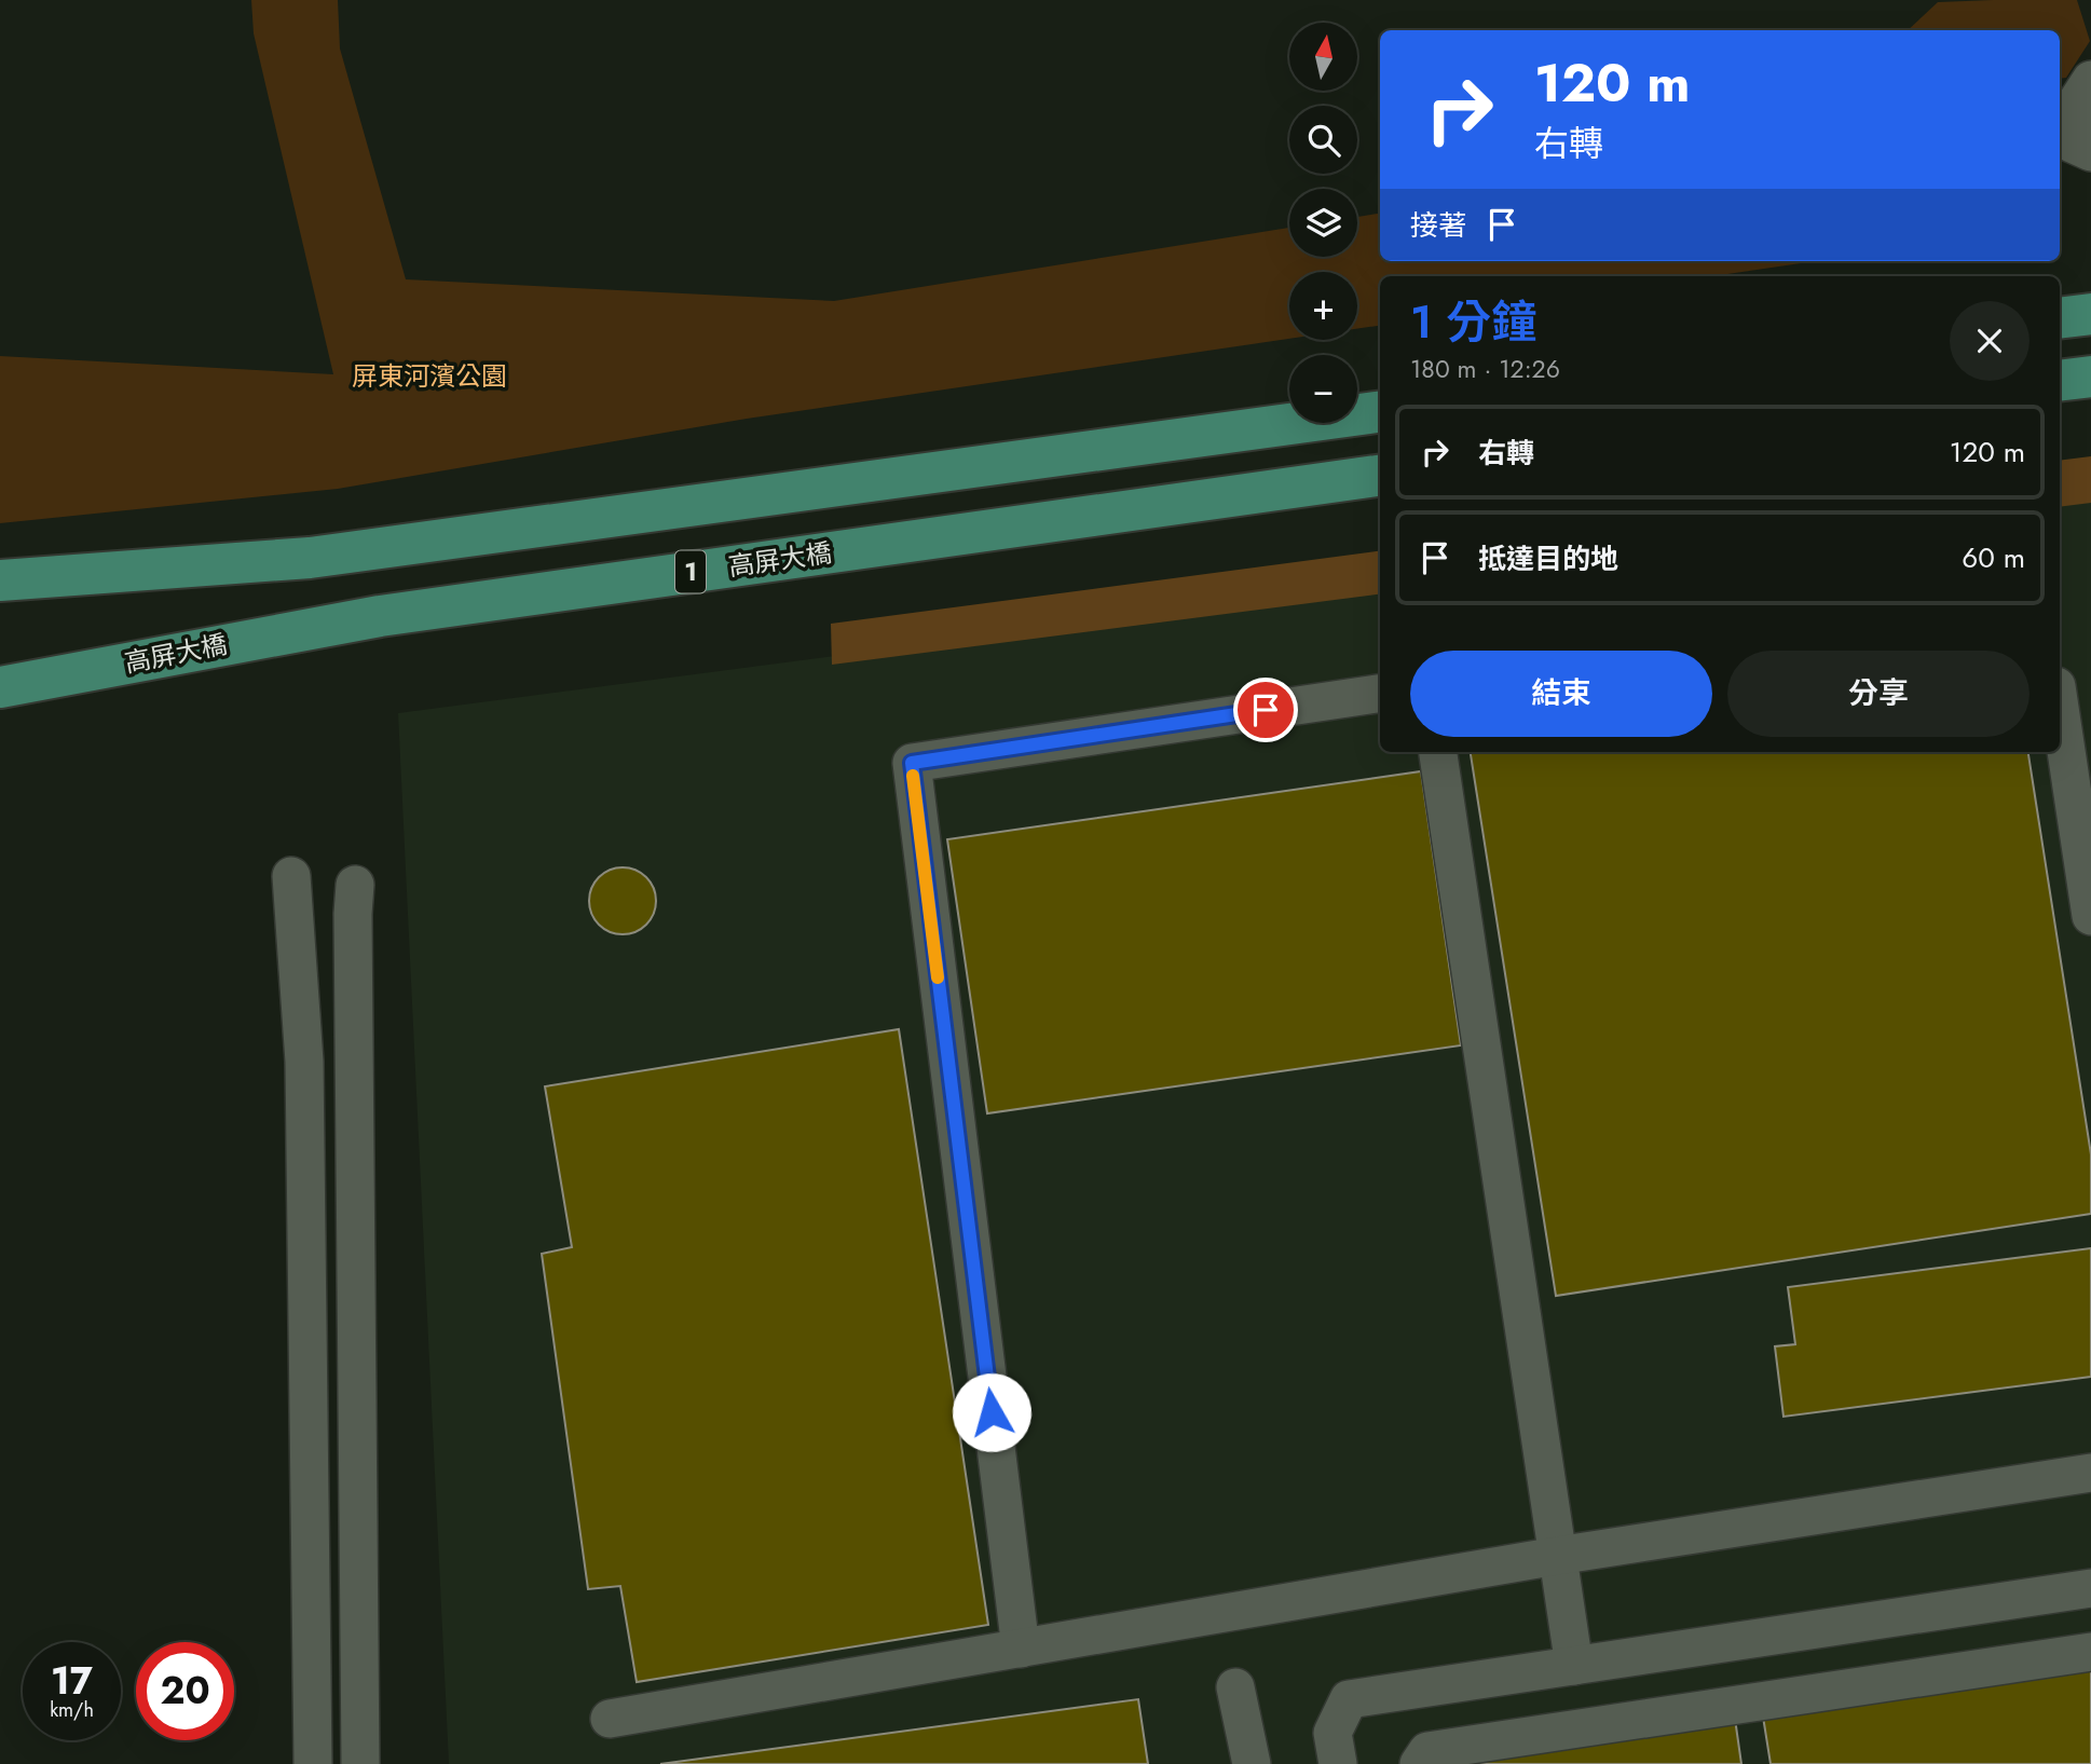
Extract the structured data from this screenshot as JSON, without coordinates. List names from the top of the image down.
{
  "streets": {
    "main road": ["高屏大橋", "1"]
  },
  "parks": ["屏東河濱公園"],
  "north": "top",
  "page": {
    "map_buttons": ["+", "−"],
    "turn": ["120 m", "右轉"],
    "then": "接著",
    "heading": ["1 分鐘", "180 m · 12:26"],
    "list": [
      {
        "name": "右轉",
        "value": "120 m"
      },
      {
        "name": "抵達目的地",
        "value": "60 m"
      }
    ],
    "buttons": ["結束", "分享"],
    "speed": "17 km/h",
    "limit": "20"
  }
}
